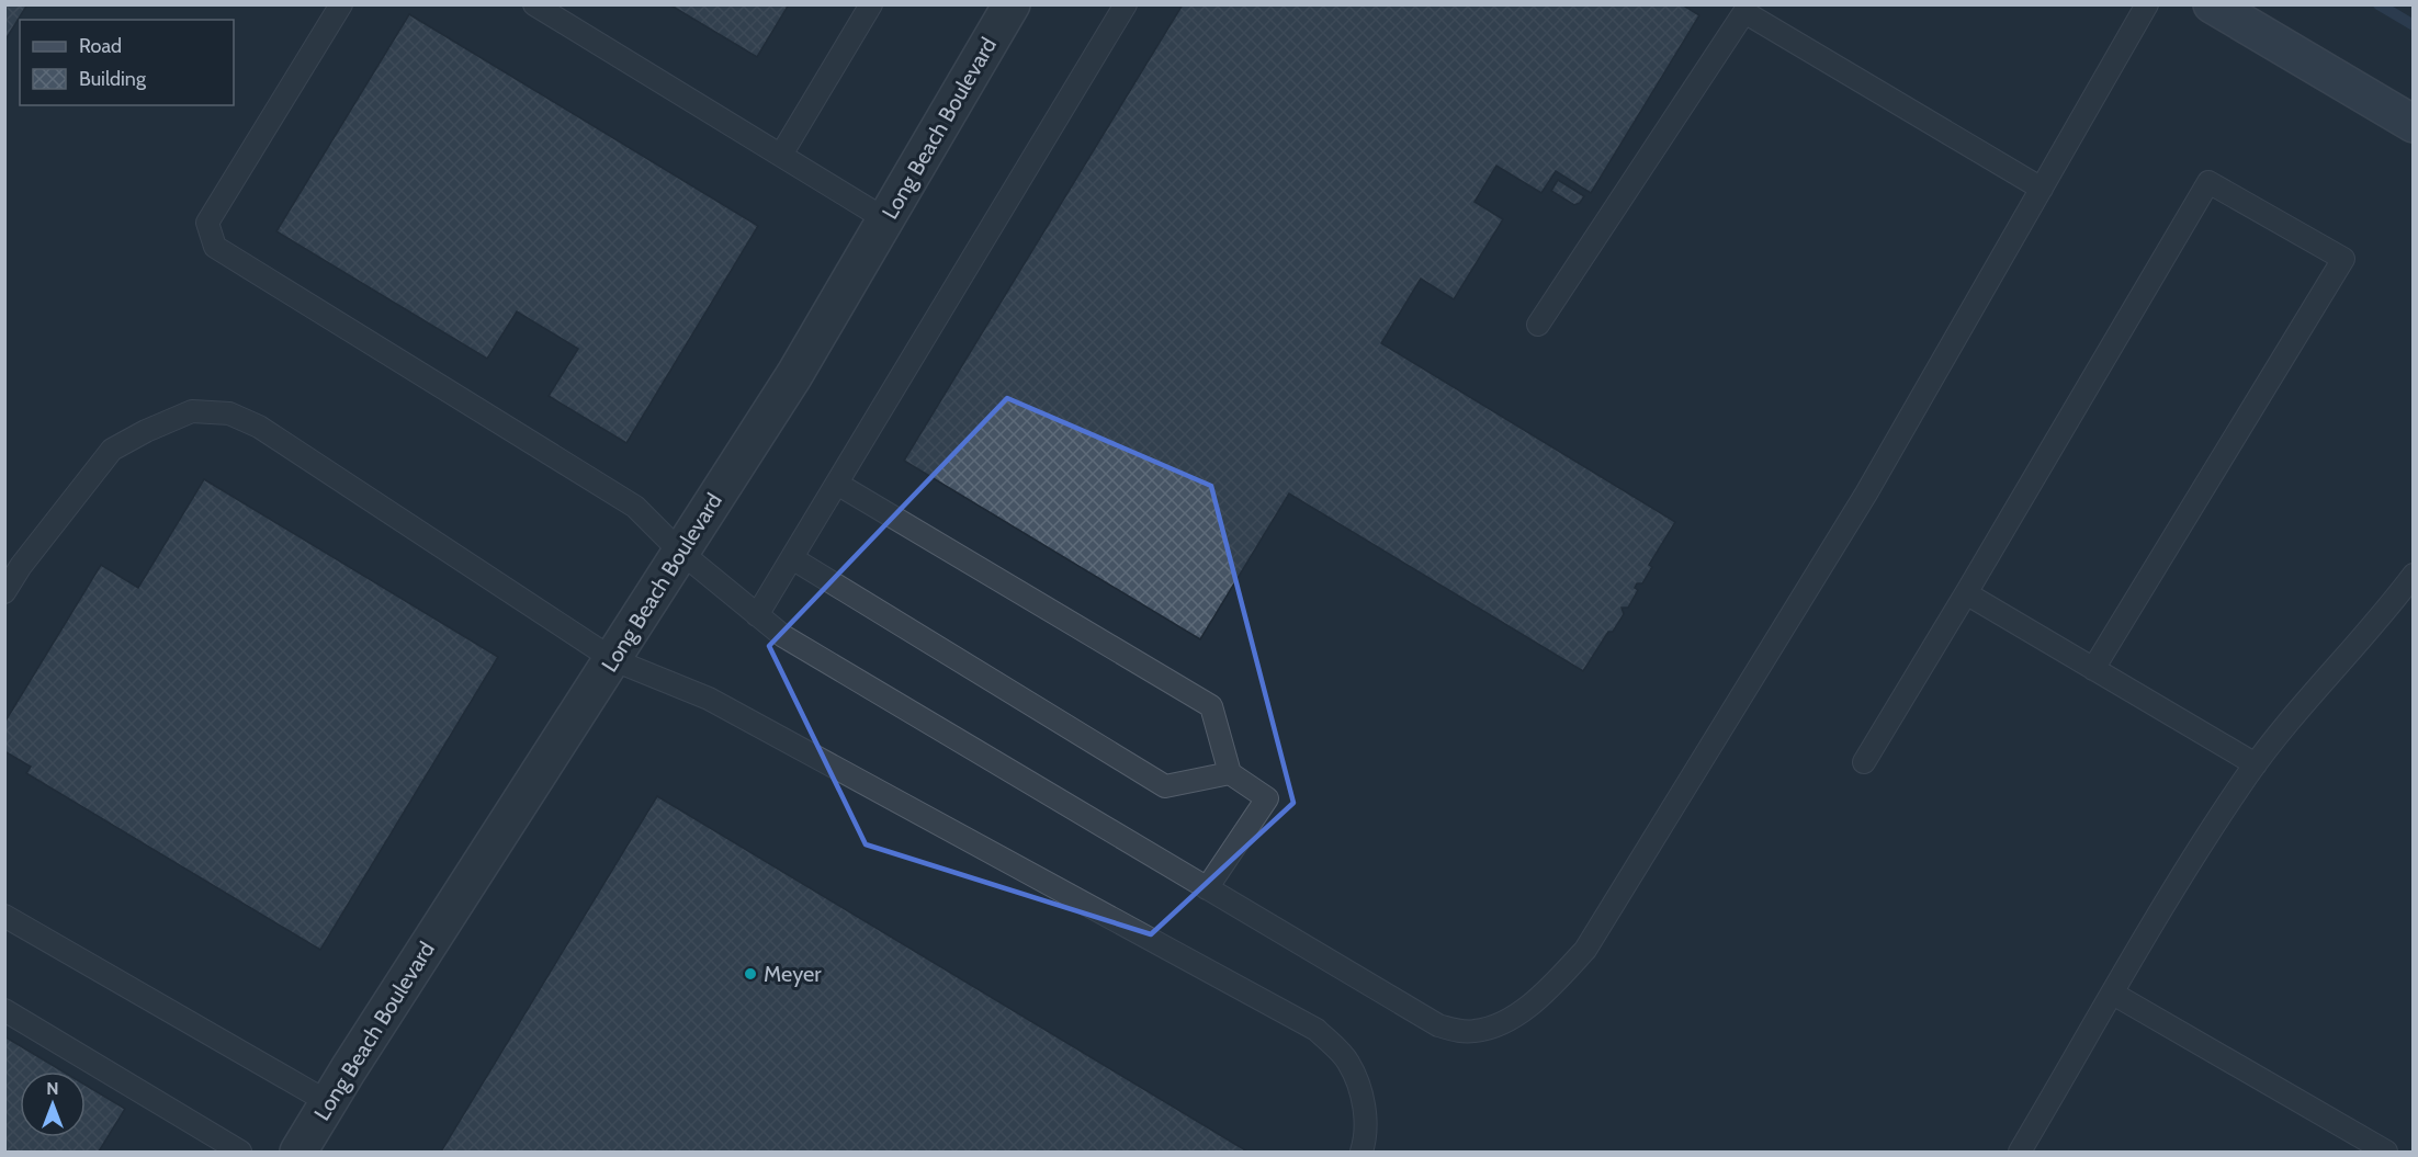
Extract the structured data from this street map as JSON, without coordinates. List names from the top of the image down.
{
  "streets": {
    "street": ["Long Beach Boulevard"]
  },
  "places": ["Meyer"],
  "legend": ["Road", "Building"],
  "north": "top"
}
